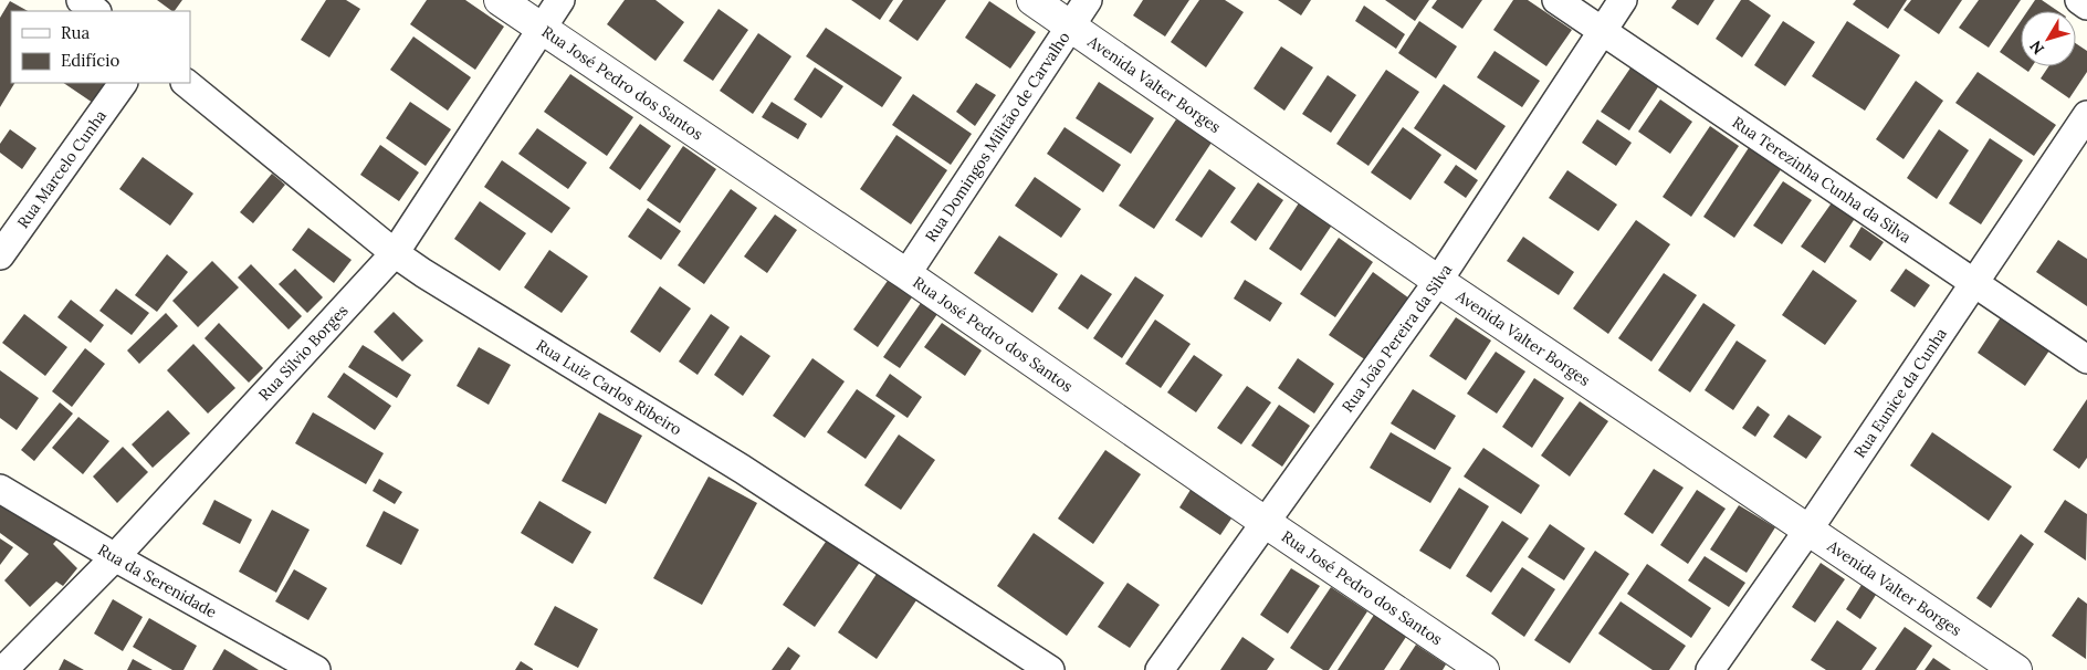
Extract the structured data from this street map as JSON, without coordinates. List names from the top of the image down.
{
  "streets": {
    "street": [
      "Rua José Pedro dos Santos",
      "Avenida Valter Borges",
      "Rua Domingos Militão de Carvalho",
      "Rua Marcelo Cunha",
      "Rua Terezinha Cunha da Silva",
      "Rua João Pereira da Silva",
      "Rua Sílvio Borges",
      "Rua Luiz Carlos Ribeiro",
      "Rua Eunice da Cunha",
      "Rua da Serenidade"
    ]
  },
  "crossings": [
    ["Rua José Pedro dos Santos", "Rua Domingos Militão de Carvalho"],
    ["Rua José Pedro dos Santos", "Rua João Pereira da Silva"],
    ["Rua José Pedro dos Santos", "Rua Sílvio Borges"],
    ["Avenida Valter Borges", "Rua Domingos Militão de Carvalho"],
    ["Avenida Valter Borges", "Rua João Pereira da Silva"],
    ["Avenida Valter Borges", "Rua Eunice da Cunha"],
    ["Rua Terezinha Cunha da Silva", "Rua João Pereira da Silva"],
    ["Rua Terezinha Cunha da Silva", "Rua Eunice da Cunha"],
    ["Rua Sílvio Borges", "Rua Luiz Carlos Ribeiro"],
    ["Rua Sílvio Borges", "Rua da Serenidade"]
  ],
  "legend": ["Rua", "Edifício"],
  "north": "bottom left"
}
